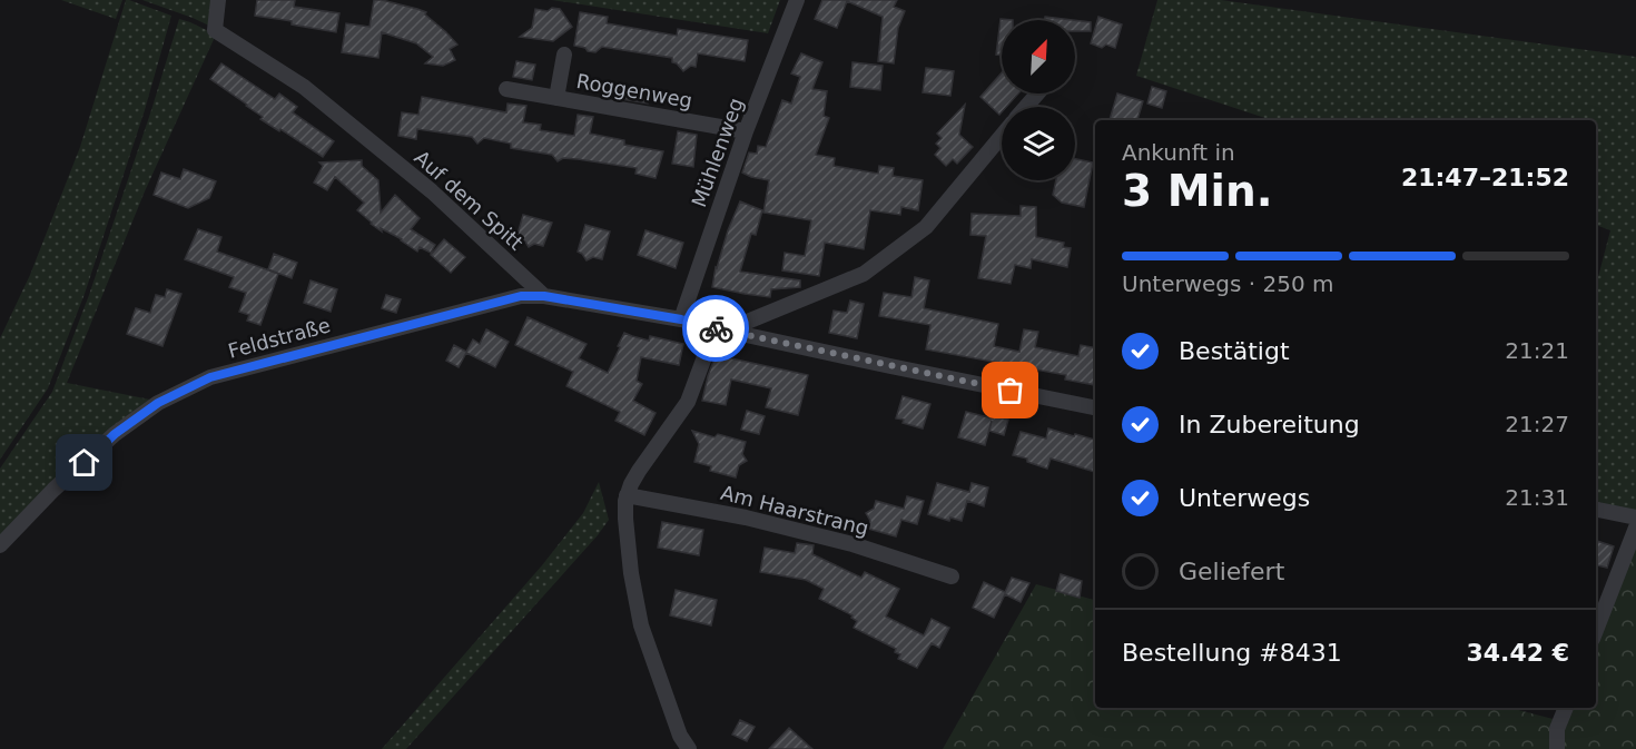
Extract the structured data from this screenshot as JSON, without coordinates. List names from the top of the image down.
{
  "streets": {
    "street": [
      "Roggenweg",
      "Mühlenweg",
      "Auf dem Spitt",
      "Feldstraße",
      "Am Haarstrang"
    ]
  },
  "crossings": [
    ["Roggenweg", "Mühlenweg"],
    ["Auf dem Spitt", "Feldstraße"]
  ],
  "north": "top right",
  "page": {
    "heading": ["3 Min.", "Ankunft in", "21:47–21:52"],
    "panel": ["Bestellung #8431", "34.42 €"],
    "bar": "Unterwegs · 250 m",
    "list": [
      ["Bestätigt", "21:21"],
      ["In Zubereitung", "21:27"],
      ["Unterwegs", "21:31"],
      "Geliefert"
    ]
  }
}
